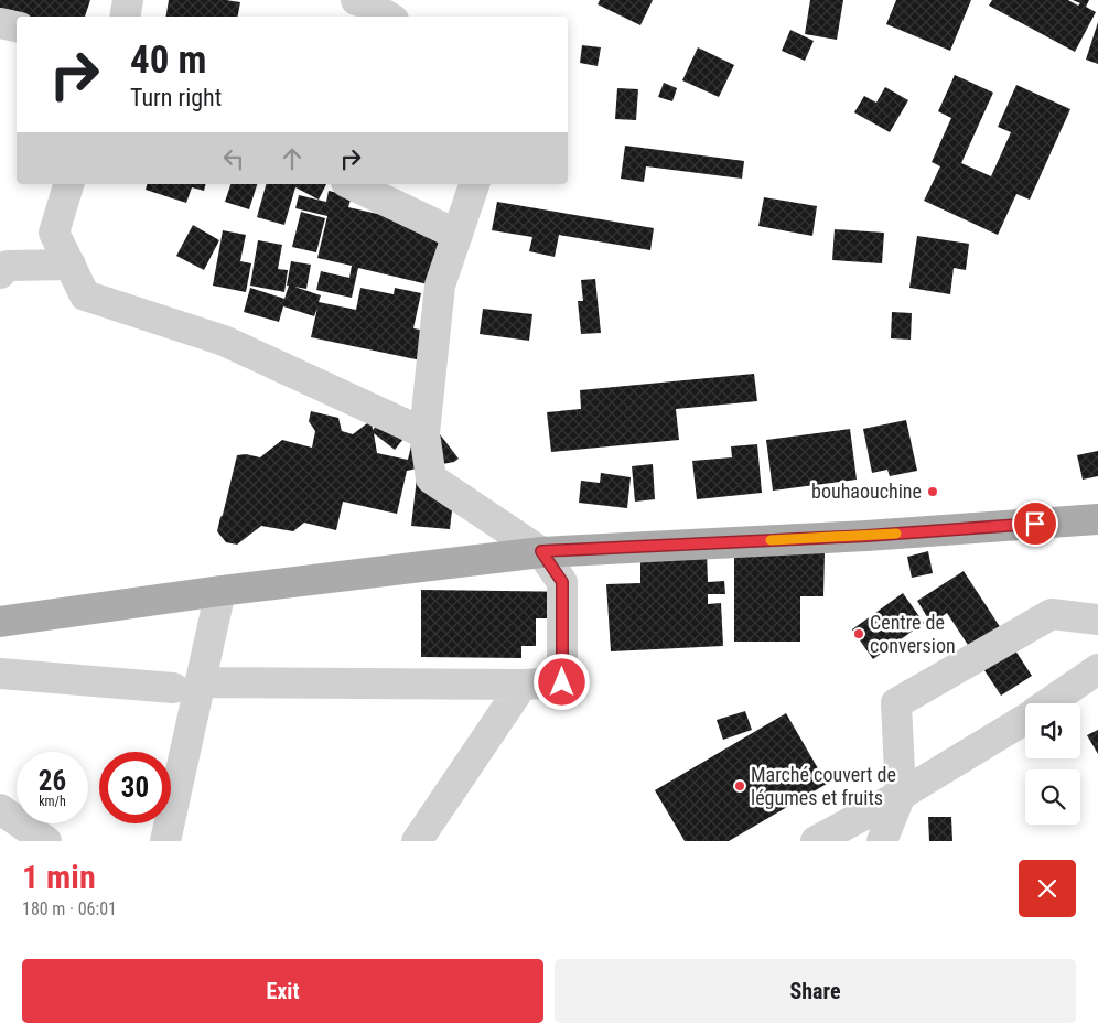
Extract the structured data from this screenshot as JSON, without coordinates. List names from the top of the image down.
{
  "places": ["bouhaouchine", "Centre de conversion", "Marché couvert de légumes et fruits"],
  "page": {
    "turn": ["40 m", "Turn right"],
    "speed": "26 km/h",
    "limit": "30",
    "heading": ["1 min", "180 m · 06:01"],
    "buttons": ["Exit", "Share"]
  }
}
